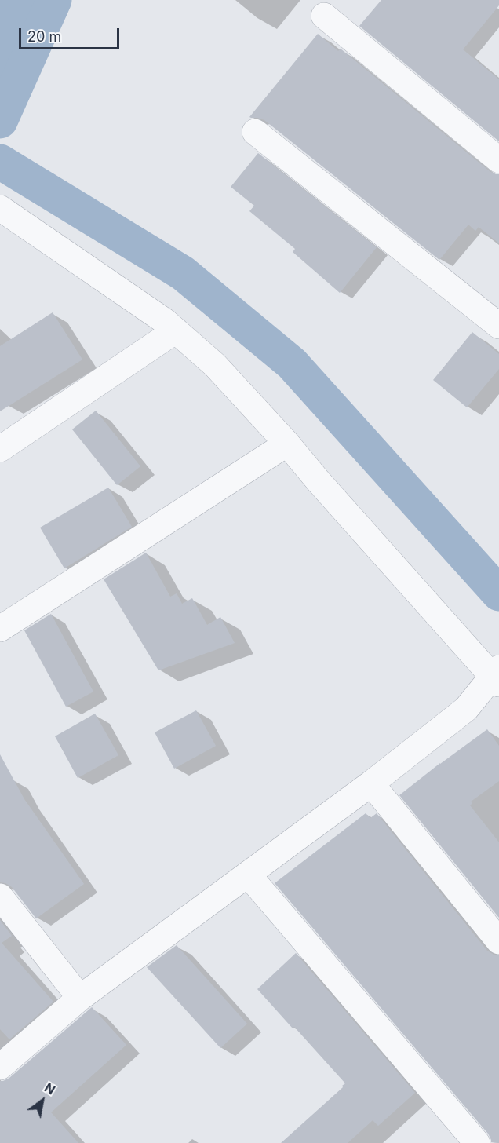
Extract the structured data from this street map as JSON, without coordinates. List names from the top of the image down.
{
  "scale_bar": "20 m",
  "north": "top right"
}
